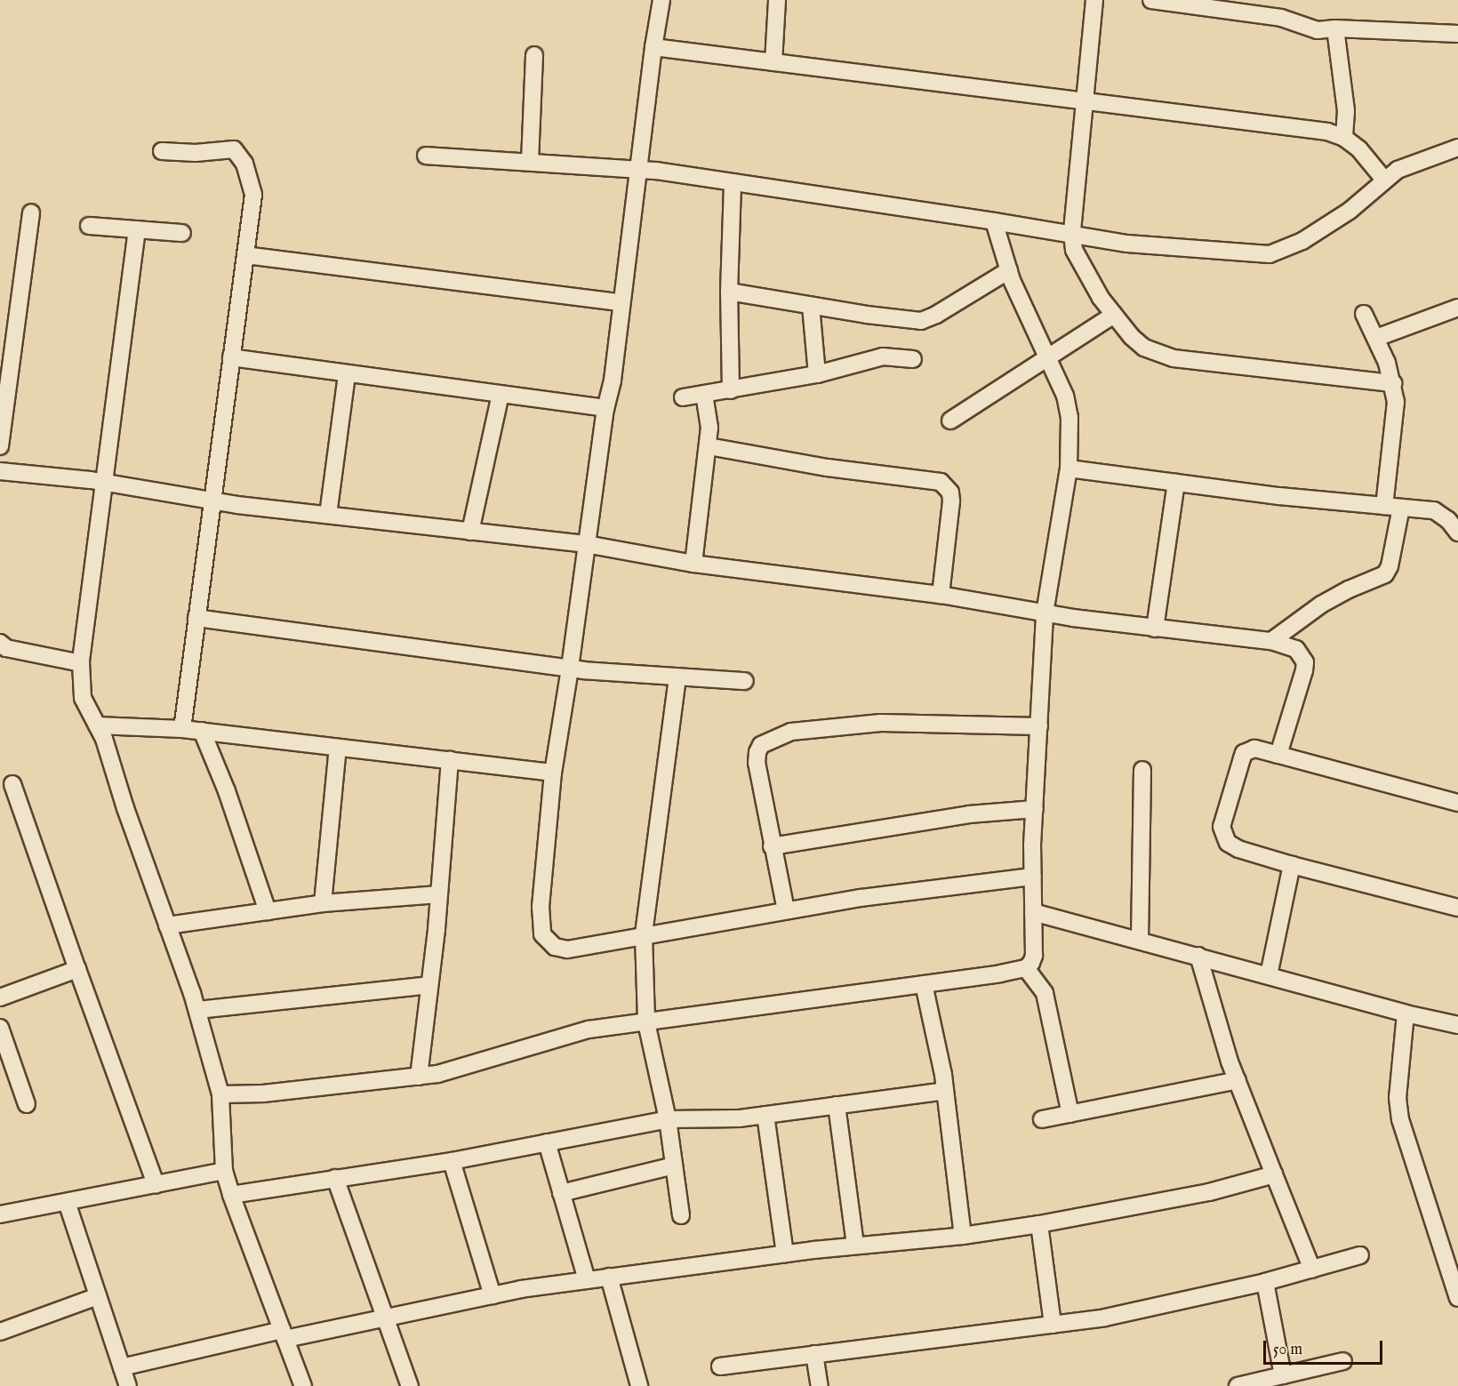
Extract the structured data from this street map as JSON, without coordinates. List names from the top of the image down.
{
  "scale_bar": "50 m"
}
